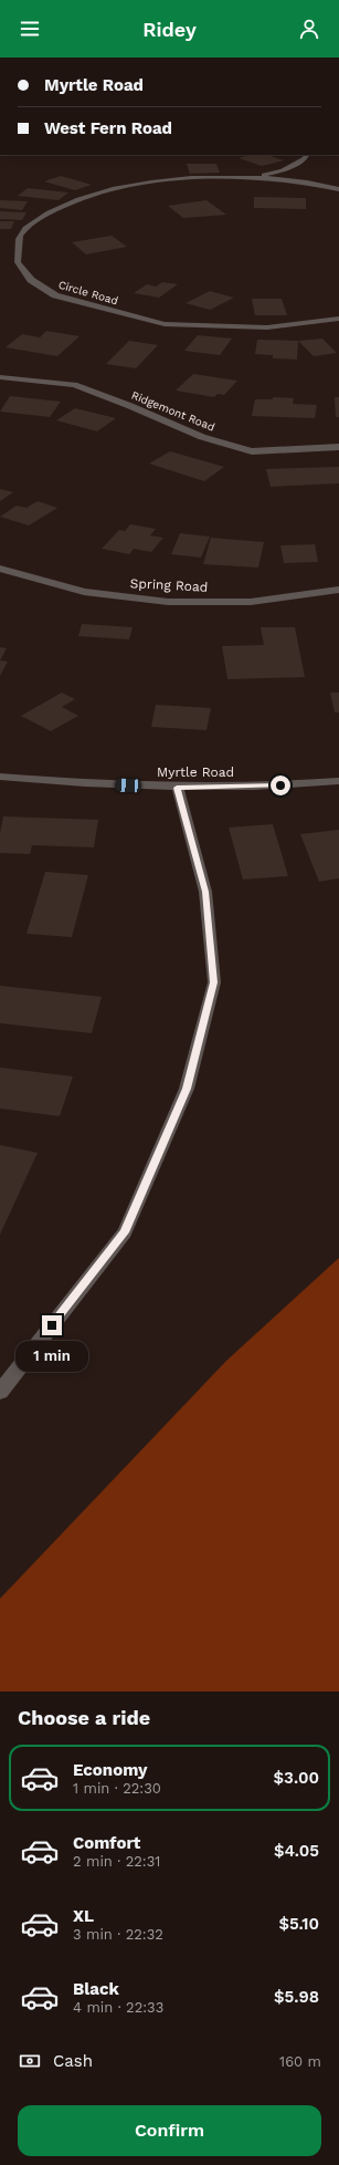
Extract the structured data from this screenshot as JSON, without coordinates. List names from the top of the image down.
{
  "streets": {
    "street": [
      "Circle Road",
      "Ridgemont Road",
      "Spring Road",
      "Myrtle Road"
    ]
  },
  "page": {
    "header": "Ridey",
    "banner": ["Myrtle Road", "West Fern Road"],
    "bubble": "1 min",
    "heading": "Choose a ride",
    "list": [
      {
        "name": "Economy",
        "note": "1 min · 22:30",
        "value": "$3.00"
      },
      {
        "name": "Comfort",
        "note": "2 min · 22:31",
        "value": "$4.05"
      },
      {
        "name": "XL",
        "note": "3 min · 22:32",
        "value": "$5.10"
      },
      {
        "name": "Black",
        "note": "4 min · 22:33",
        "value": "$5.98"
      }
    ],
    "pay": ["Cash", "160 m"],
    "buttons": "Confirm"
  }
}
